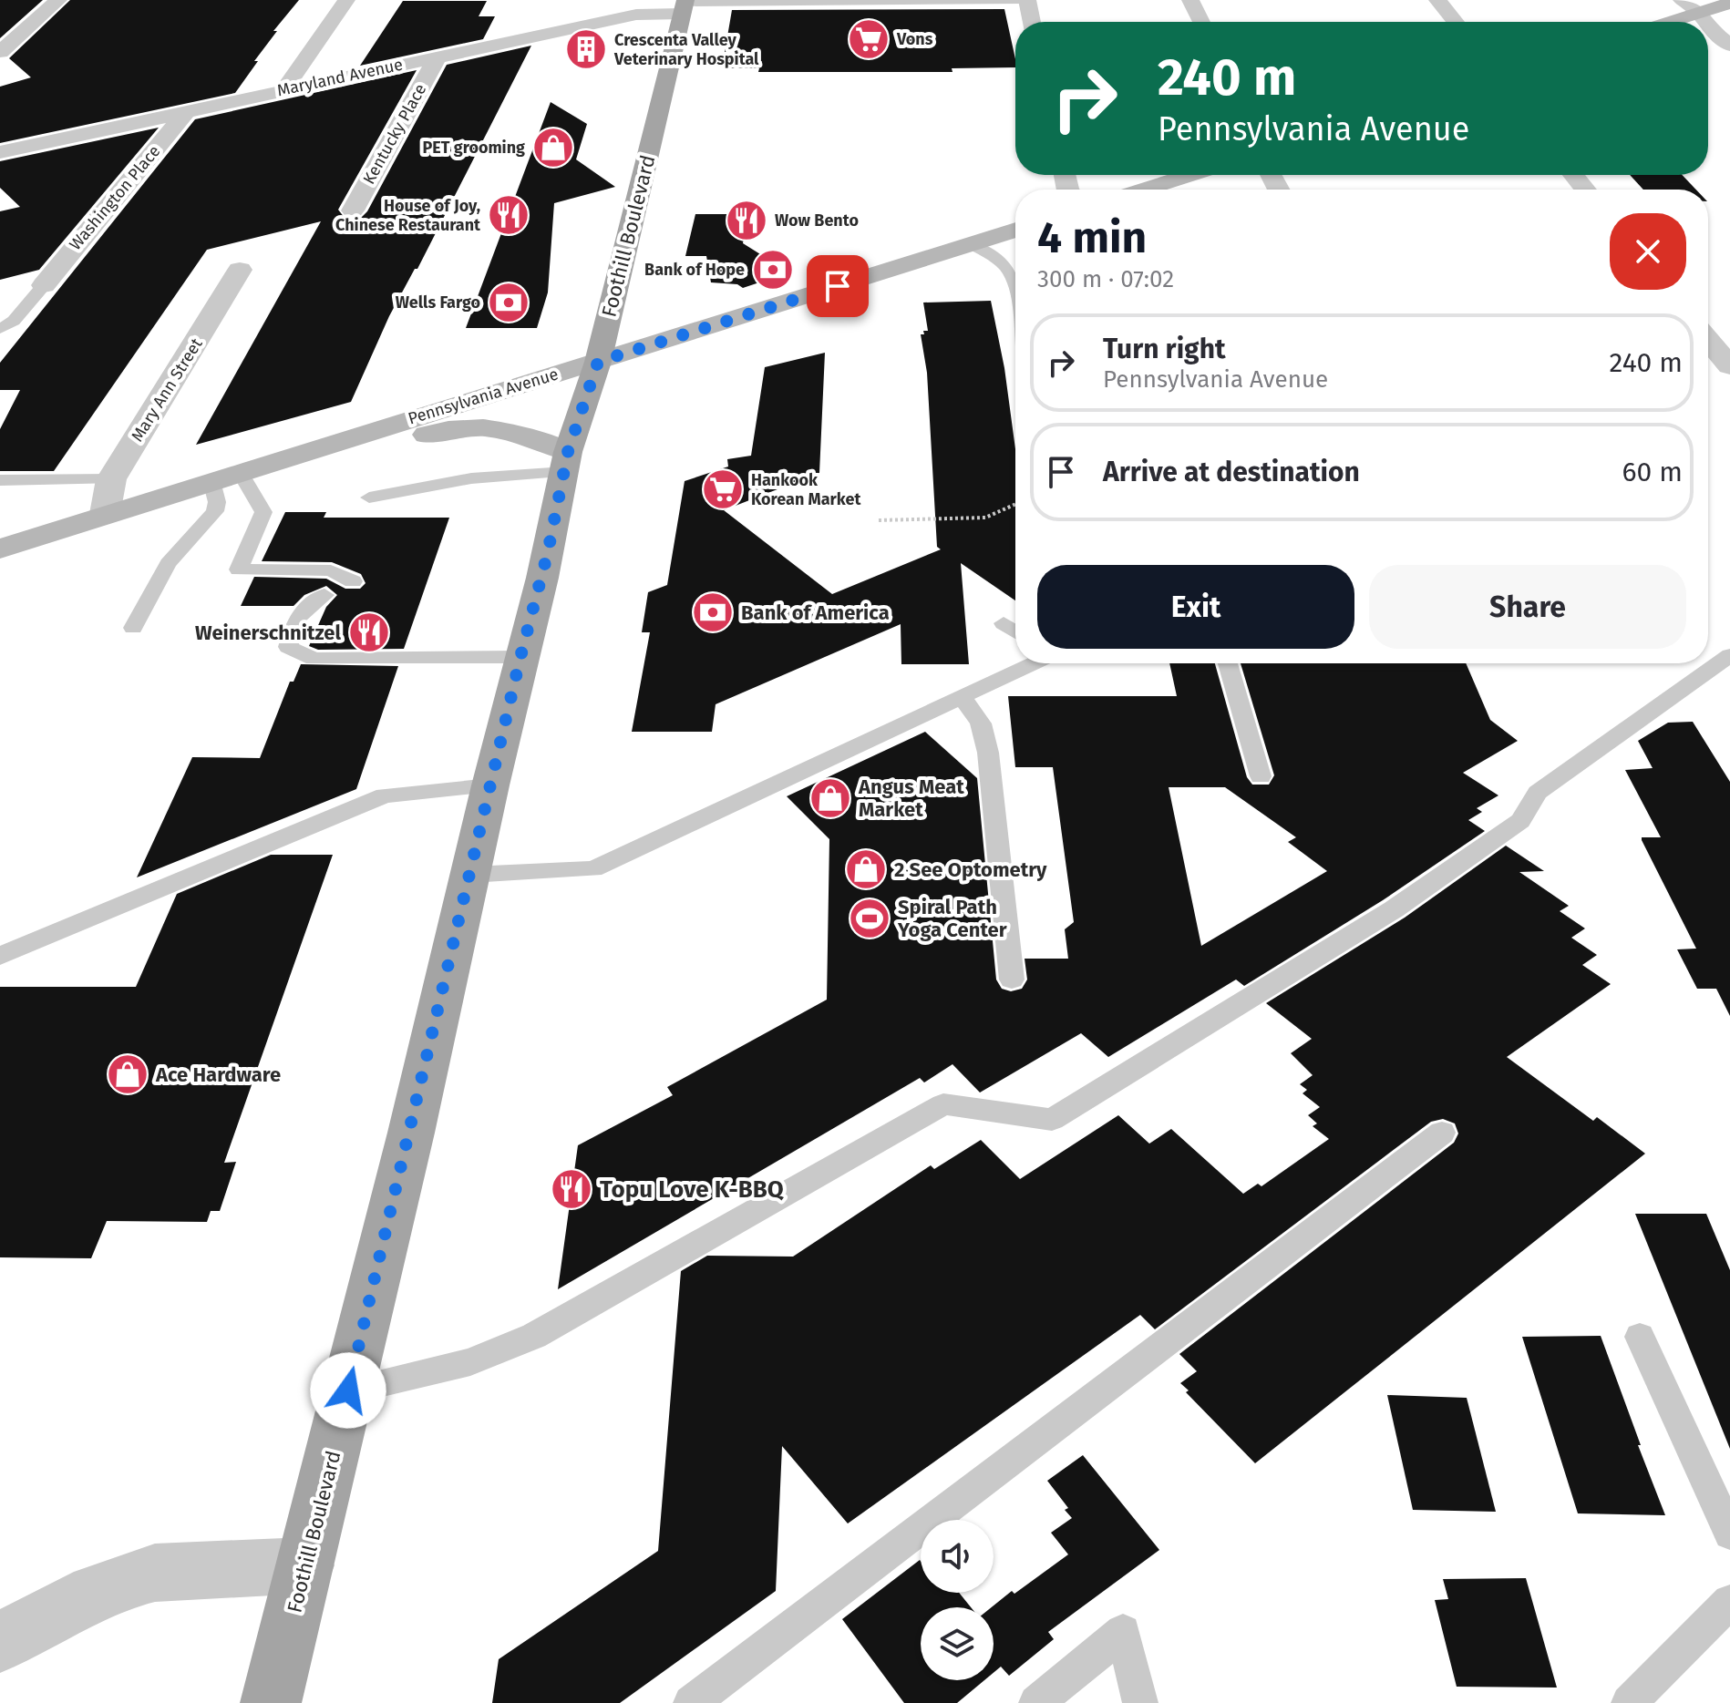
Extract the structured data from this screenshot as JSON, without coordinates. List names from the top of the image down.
{
  "streets": {
    "main road": ["Foothill Boulevard", "Pennsylvania Avenue"],
    "street": [
      "Maryland Avenue",
      "Kentucky Place",
      "Washington Place",
      "Mary Ann Street"
    ]
  },
  "crossings": [
    ["Maryland Avenue", "Kentucky Place"],
    ["Maryland Avenue", "Washington Place"],
    ["Maryland Avenue", "Foothill Boulevard"],
    ["Foothill Boulevard", "Pennsylvania Avenue"],
    ["Mary Ann Street", "Pennsylvania Avenue"]
  ],
  "places": {
    "supermarket": ["Vons", "Hankook Korean Market"],
    "building": ["Crescenta Valley Veterinary Hospital"],
    "shop": [
      "PET grooming",
      "Angus Meat Market",
      "2 See Optometry",
      "Ace Hardware"
    ],
    "restaurant": [
      "House of Joy, Chinese Restaurant",
      "Wow Bento",
      "Weinerschnitzel",
      "Topu Love K-BBQ"
    ],
    "bank": ["Bank of Hope", "Wells Fargo", "Bank of America"],
    "sports": ["Spiral Path Yoga Center"]
  },
  "page": {
    "turn": ["240 m", "Pennsylvania Avenue"],
    "heading": ["4 min", "300 m · 07:02"],
    "list": [
      {
        "name": "Turn right",
        "note": "Pennsylvania Avenue",
        "value": "240 m"
      },
      {
        "name": "Arrive at destination",
        "value": "60 m"
      }
    ],
    "buttons": ["Exit", "Share"]
  }
}
